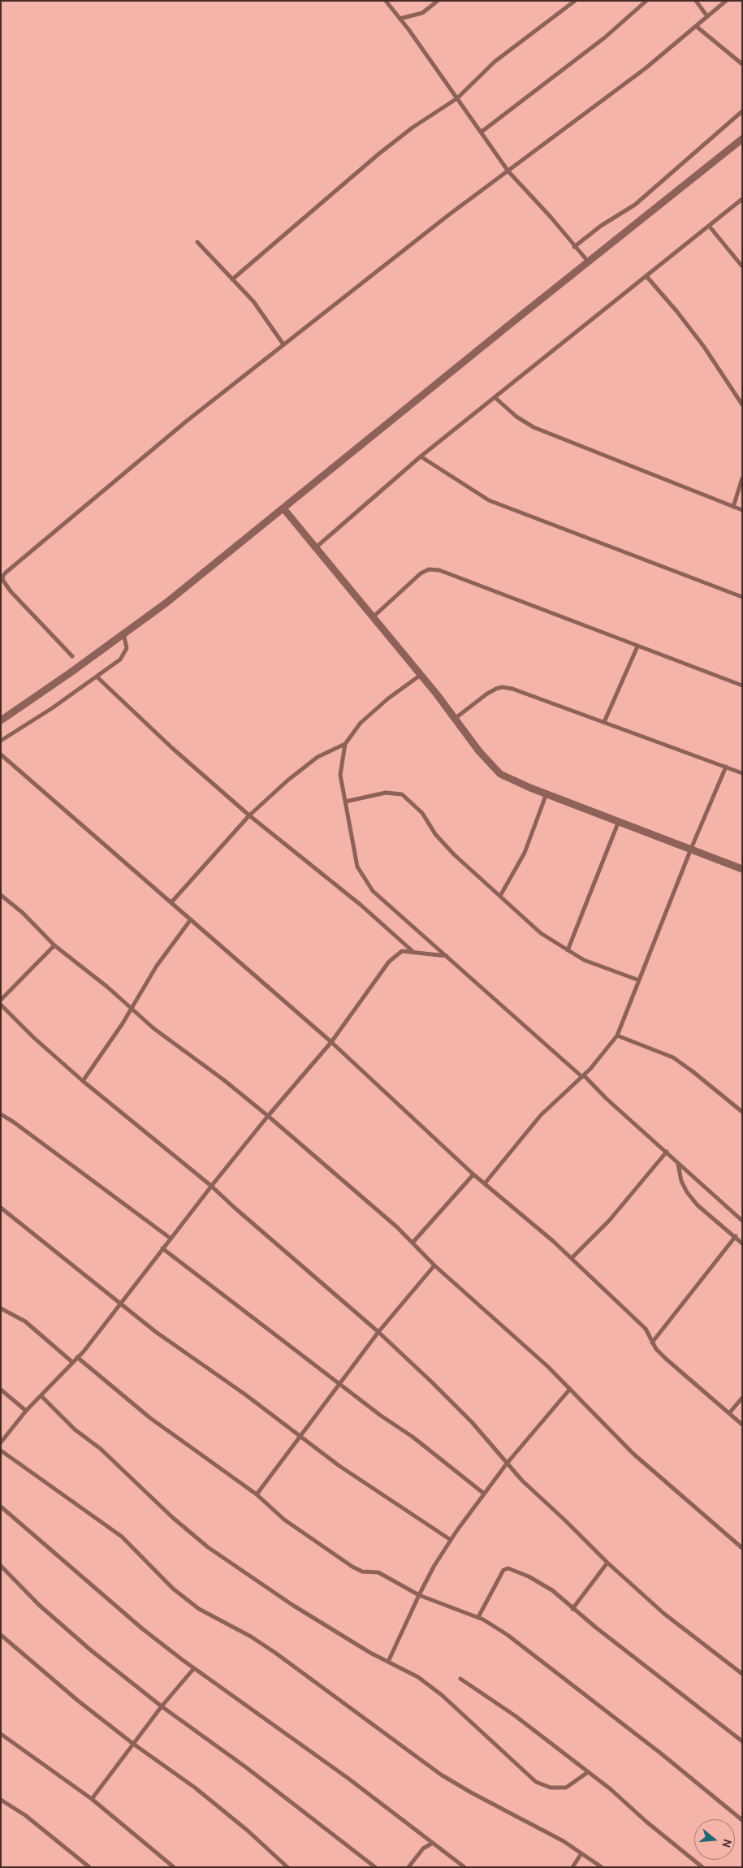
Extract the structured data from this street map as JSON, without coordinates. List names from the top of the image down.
{
  "north": "right"
}
